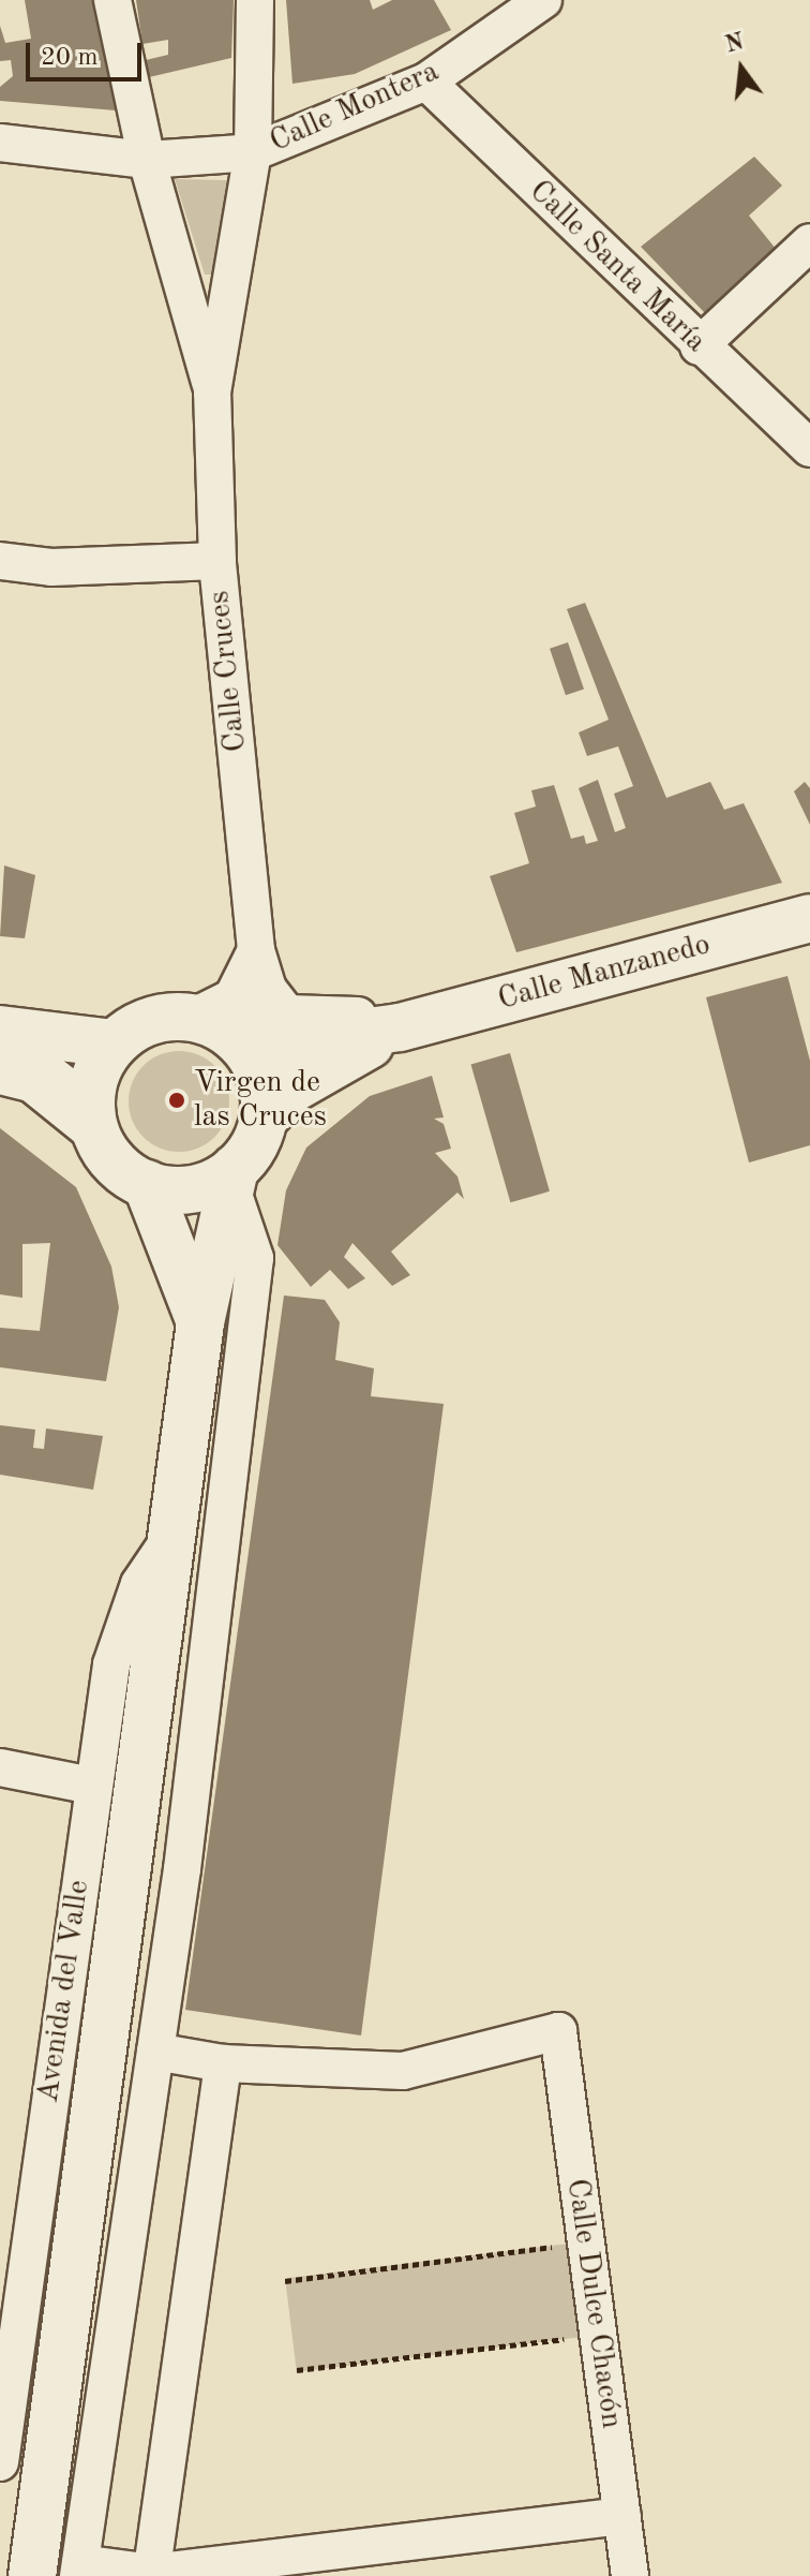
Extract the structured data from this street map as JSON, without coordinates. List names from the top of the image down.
{
  "streets": {
    "street": [
      "Calle Montera",
      "Calle Santa María",
      "Calle Cruces",
      "Calle Manzanedo",
      "Avenida del Valle",
      "Calle Dulce Chacón"
    ]
  },
  "crossings": [
    ["Calle Montera", "Calle Santa María"],
    ["Calle Montera", "Calle Cruces"]
  ],
  "places": ["Virgen de las Cruces"],
  "scale_bar": "20 m",
  "north": "top"
}
